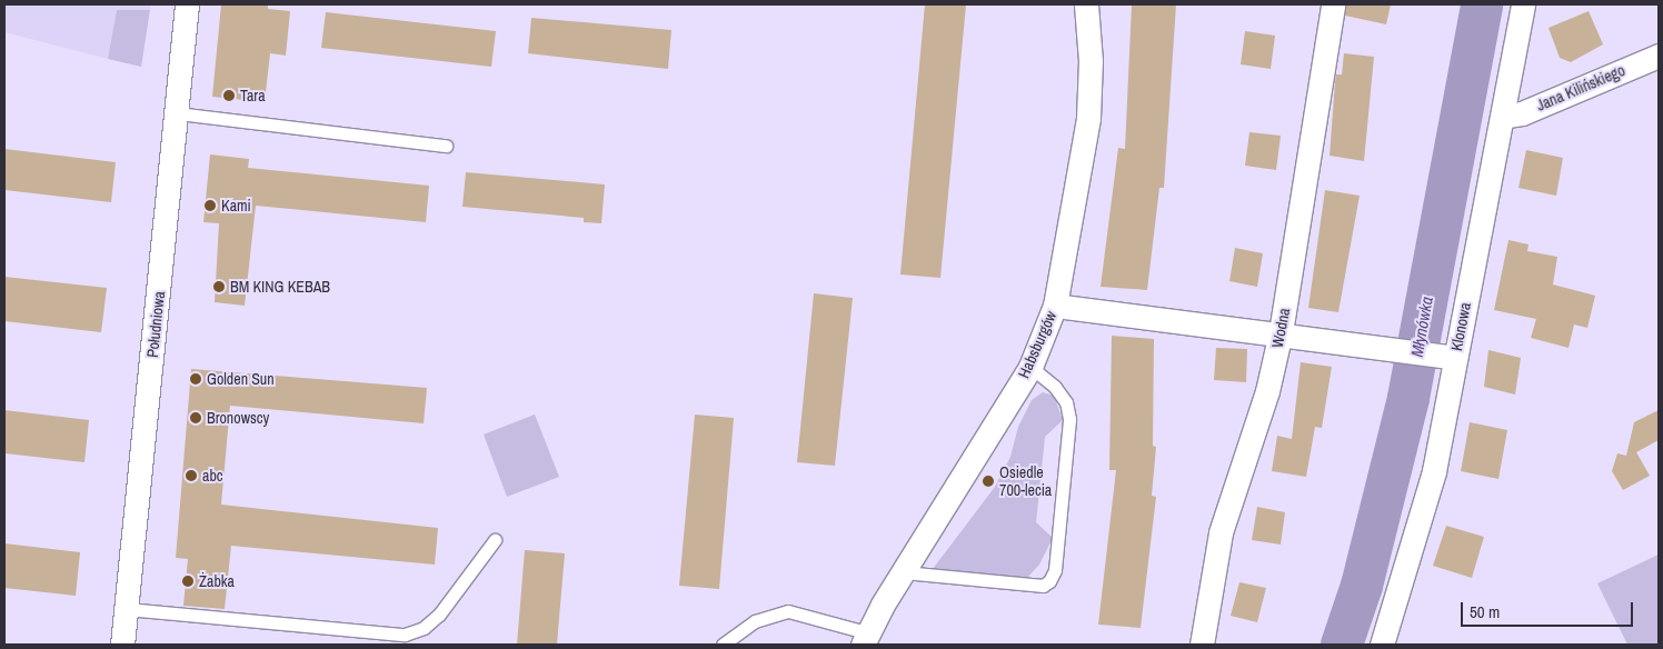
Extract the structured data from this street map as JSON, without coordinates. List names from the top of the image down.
{
  "streets": {
    "street": [
      "Jana Kilińskiego",
      "Południowa",
      "Klonowa",
      "Wodna",
      "Habsburgów"
    ]
  },
  "crossings": [
    ["Jana Kilińskiego", "Klonowa"]
  ],
  "water": ["Młynówka"],
  "places": [
    "Tara",
    "Kami",
    "BM KING KEBAB",
    "Golden Sun",
    "Bronowscy",
    "abc",
    "Osiedle 700-lecia",
    "Żabka"
  ],
  "scale_bar": "50 m"
}
